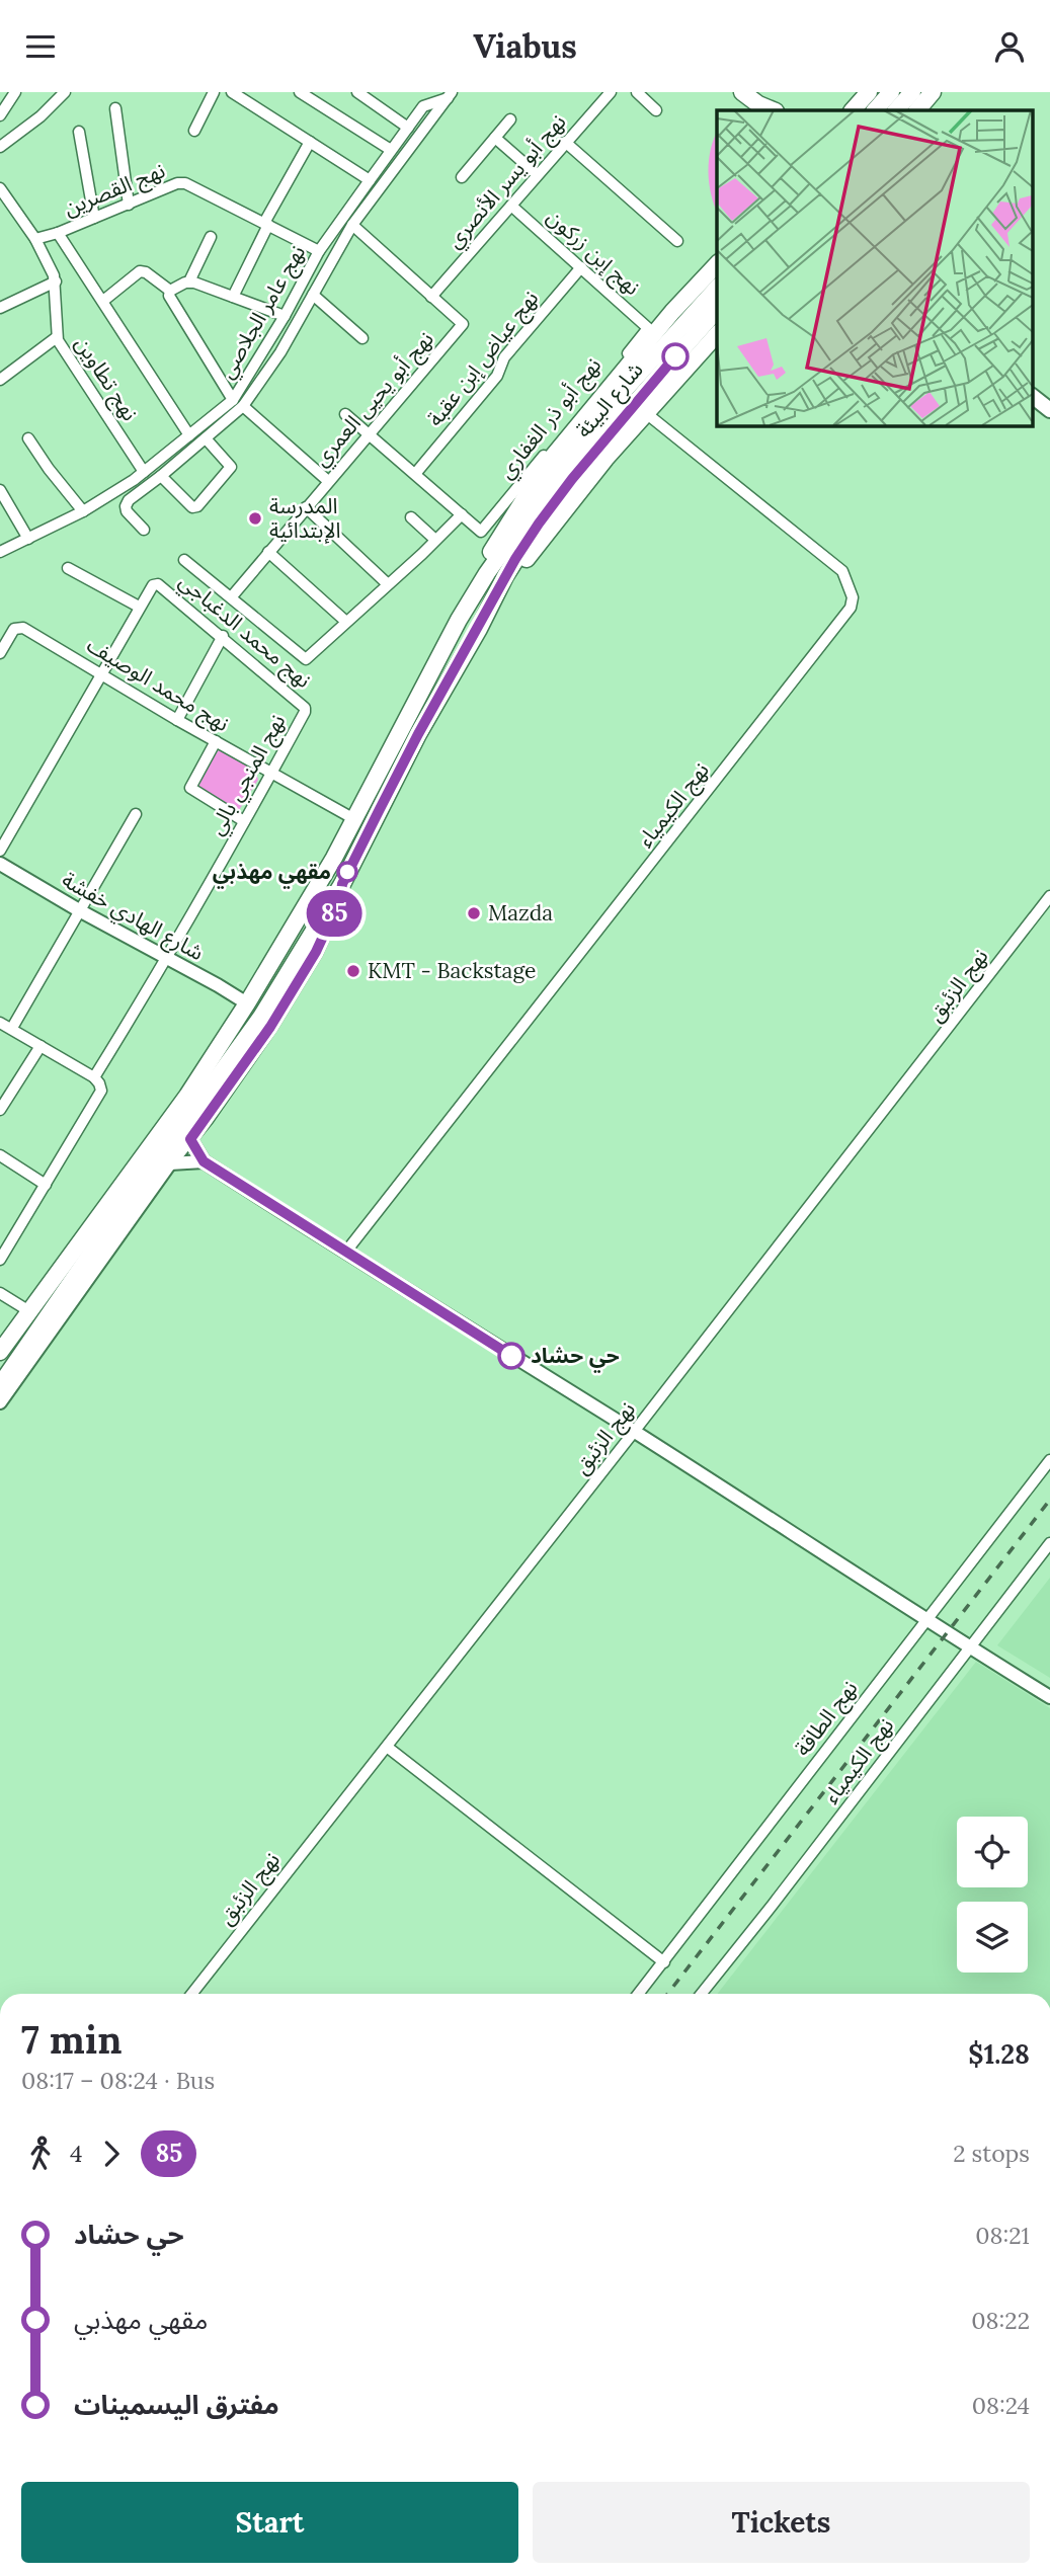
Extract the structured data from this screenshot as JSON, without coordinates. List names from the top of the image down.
{
  "streets": {
    "main road": ["شارع البيئة"],
    "street": [
      "نهج أبو يسر الأنصري",
      "نهج القصرين",
      "نهج إبن زركون",
      "نهج عامر الجلاصي",
      "نهج عياض إبن عقبة",
      "نهج تطاوين",
      "نهج أبو يحيى العمري",
      "نهج أبو ذر الغفاري",
      "نهج محمد الدغباجي",
      "نهج محمد الوصيف",
      "نهج المنجي بالي",
      "نهج الكيمياء",
      "شارع الهادي خفشة",
      "نهج الزئبق",
      "نهج الطاقة"
    ]
  },
  "crossings": [
    ["نهج أبو يسر الأنصري", "نهج إبن زركون"],
    ["نهج أبو يسر الأنصري", "نهج أبو يحيى العمري"],
    ["نهج القصرين", "نهج عامر الجلاصي"],
    ["نهج القصرين", "نهج تطاوين"],
    ["نهج إبن زركون", "نهج عياض إبن عقبة"],
    ["نهج إبن زركون", "نهج أبو ذر الغفاري"],
    ["نهج عامر الجلاصي", "نهج تطاوين"],
    ["نهج محمد الدغباجي", "نهج المنجي بالي"],
    ["نهج محمد الوصيف", "نهج المنجي بالي"],
    ["نهج المنجي بالي", "شارع الهادي خفشة"]
  ],
  "places": [
    "المدرسة الإبتدائية",
    "مقهي مهذبي",
    "Mazda",
    "KMT - Backstage",
    "حي حشاد"
  ],
  "lines": ["bus line 85"],
  "page": {
    "header": "Viabus",
    "on_map": "85",
    "heading": ["7 min", "08:17 – 08:24 · Bus", "$1.28"],
    "legs": ["4", "85", "2 stops"],
    "list": [
      {
        "name": "حي حشاد",
        "value": "08:21"
      },
      {
        "name": "مقهي مهذبي",
        "value": "08:22"
      },
      {
        "name": "مفترق اليسمينات",
        "value": "08:24"
      }
    ],
    "buttons": ["Start", "Tickets"]
  }
}
